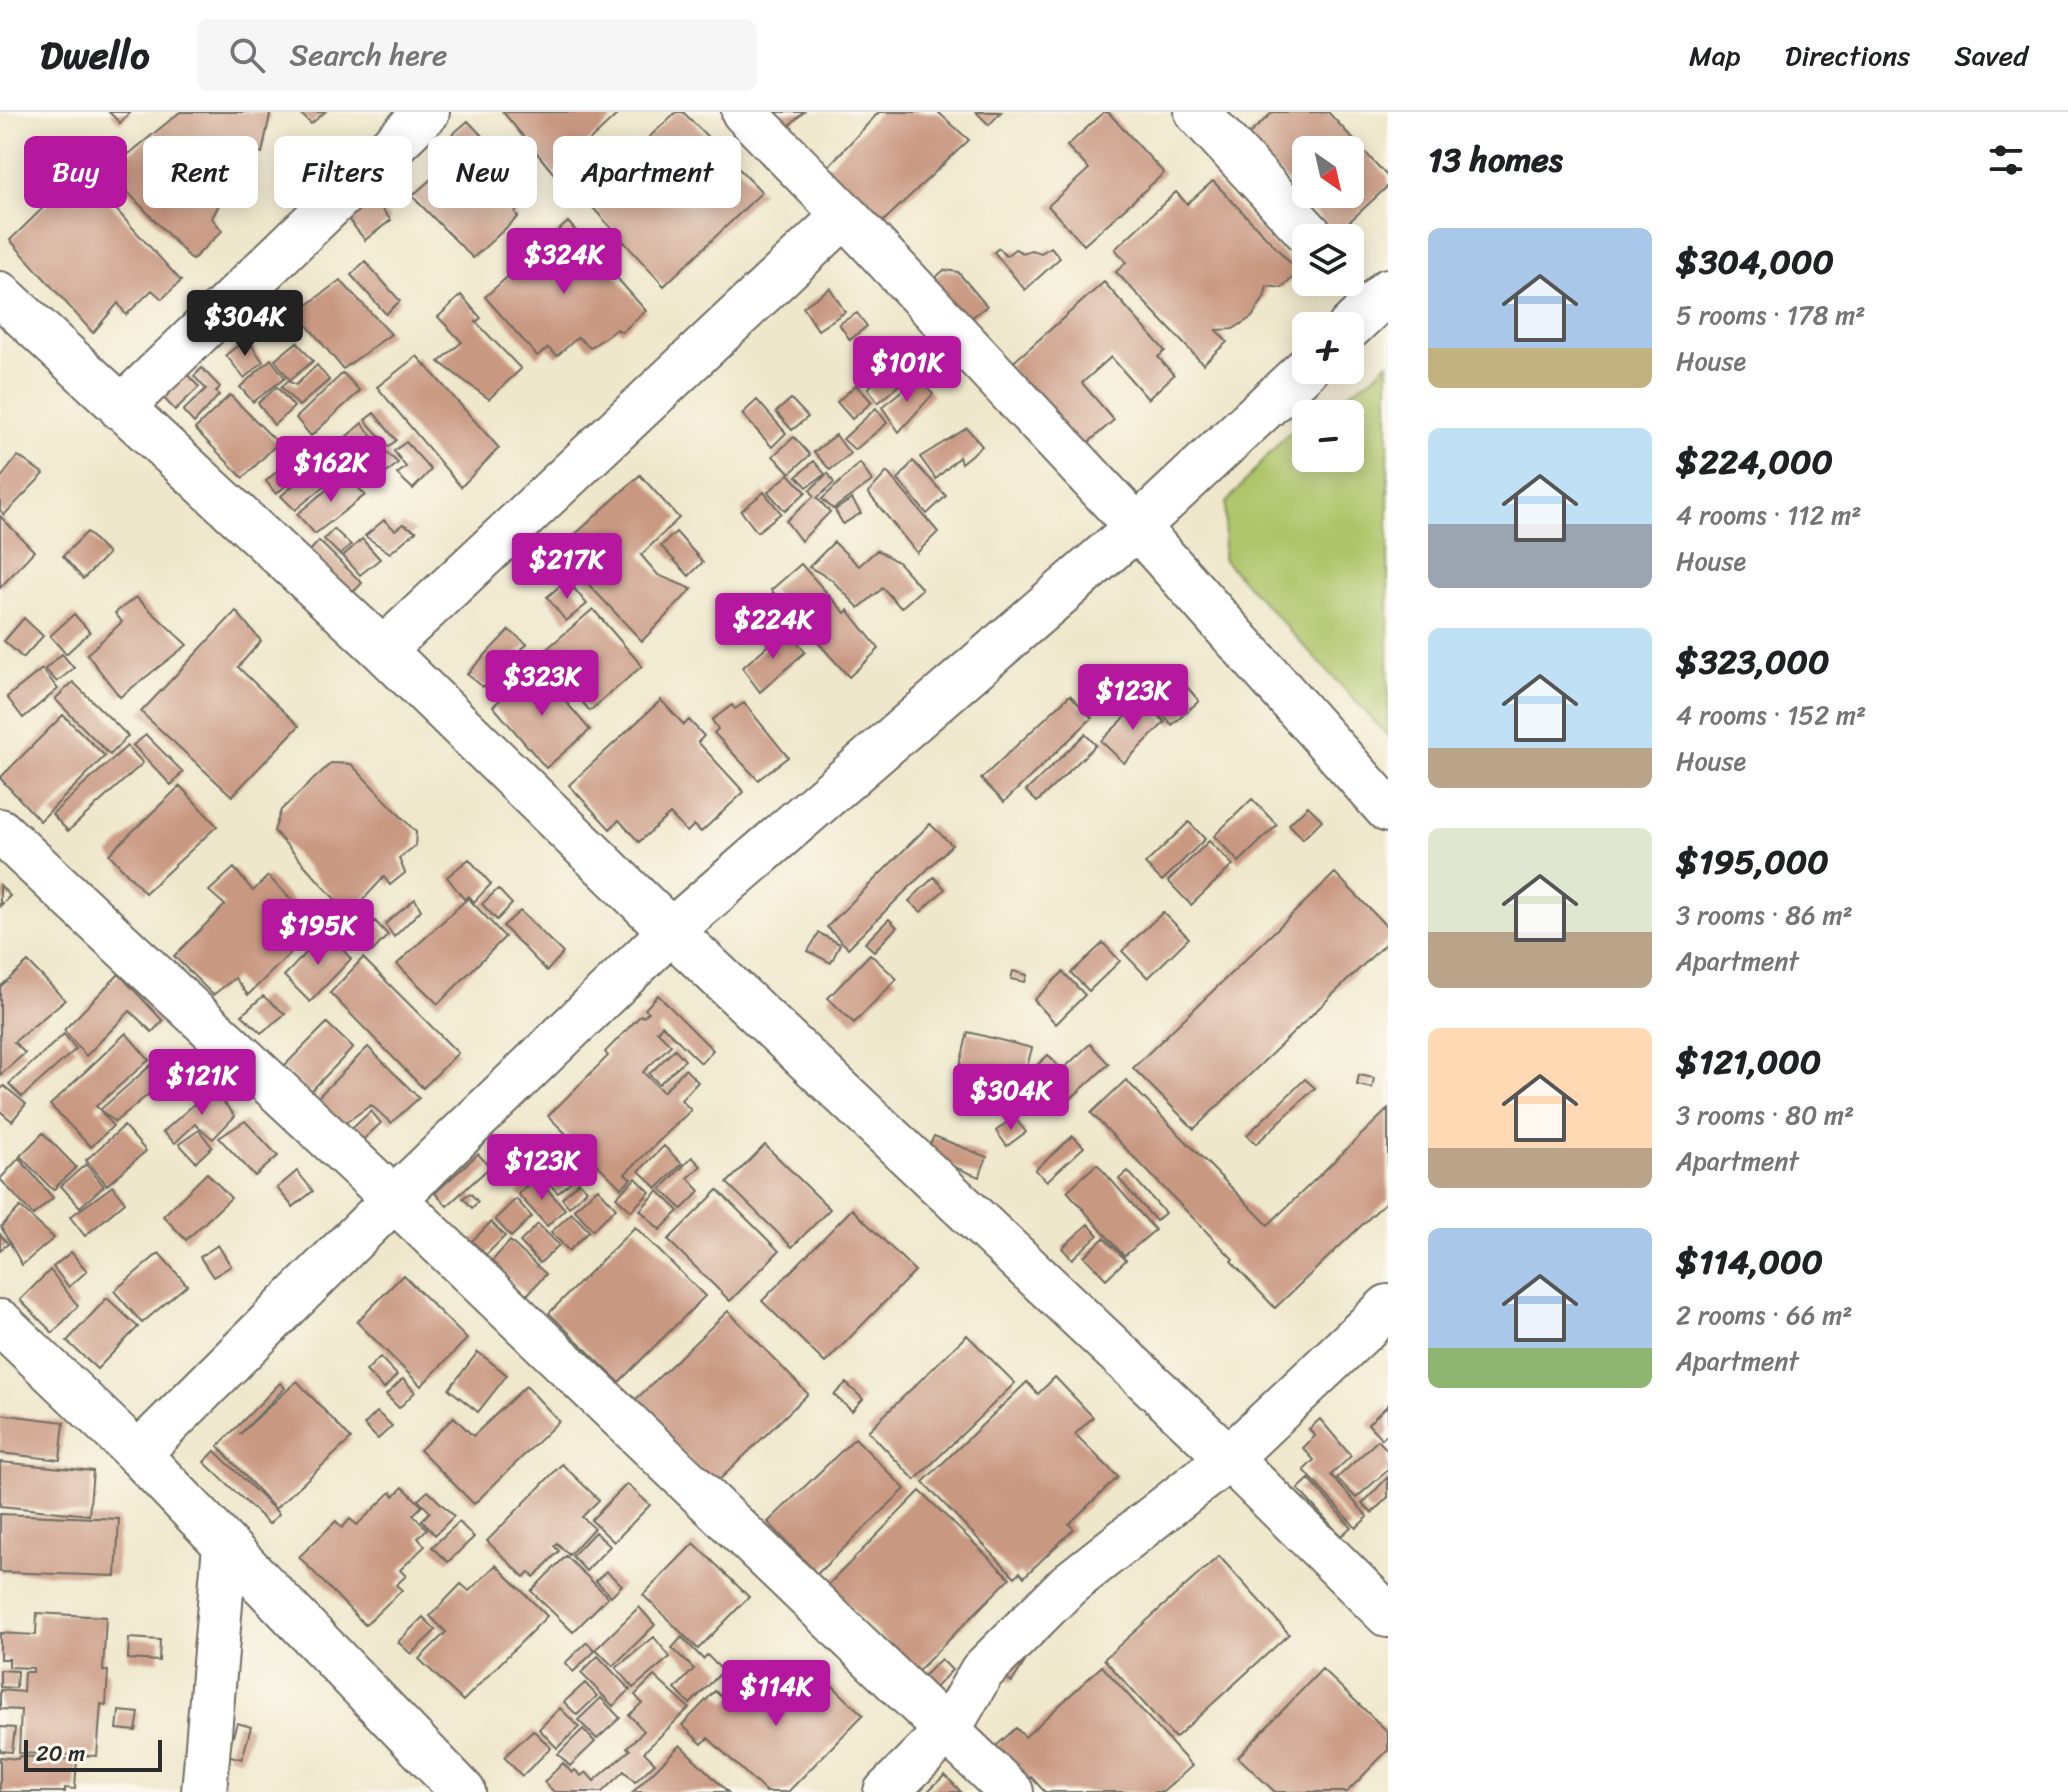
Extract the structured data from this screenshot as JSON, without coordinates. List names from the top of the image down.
{
  "scale_bar": "20 m",
  "north": "bottom right",
  "page": {
    "header": "Dwello",
    "search": "Search here",
    "nav": ["Map", "Directions", "Saved"],
    "heading": "13 homes",
    "map_buttons": ["+", "−"],
    "chip": [
      "Buy",
      "Rent",
      "Filters",
      "New",
      "Apartment"
    ],
    "list": [
      {
        "name": "$304,000",
        "note": "5 rooms · 178 m² · House"
      },
      {
        "name": "$224,000",
        "note": "4 rooms · 112 m² · House"
      },
      {
        "name": "$323,000",
        "note": "4 rooms · 152 m² · House"
      },
      {
        "name": "$195,000",
        "note": "3 rooms · 86 m² · Apartment"
      },
      {
        "name": "$121,000",
        "note": "3 rooms · 80 m² · Apartment"
      },
      {
        "name": "$114,000",
        "note": "2 rooms · 66 m² · Apartment"
      }
    ],
    "price": [
      "$324K",
      "$304K",
      "$101K",
      "$162K",
      "$217K",
      "$224K",
      "$323K",
      "$123K",
      "$195K",
      "$121K",
      "$304K",
      "$123K",
      "$114K"
    ],
    "scale": "20 m"
  }
}
